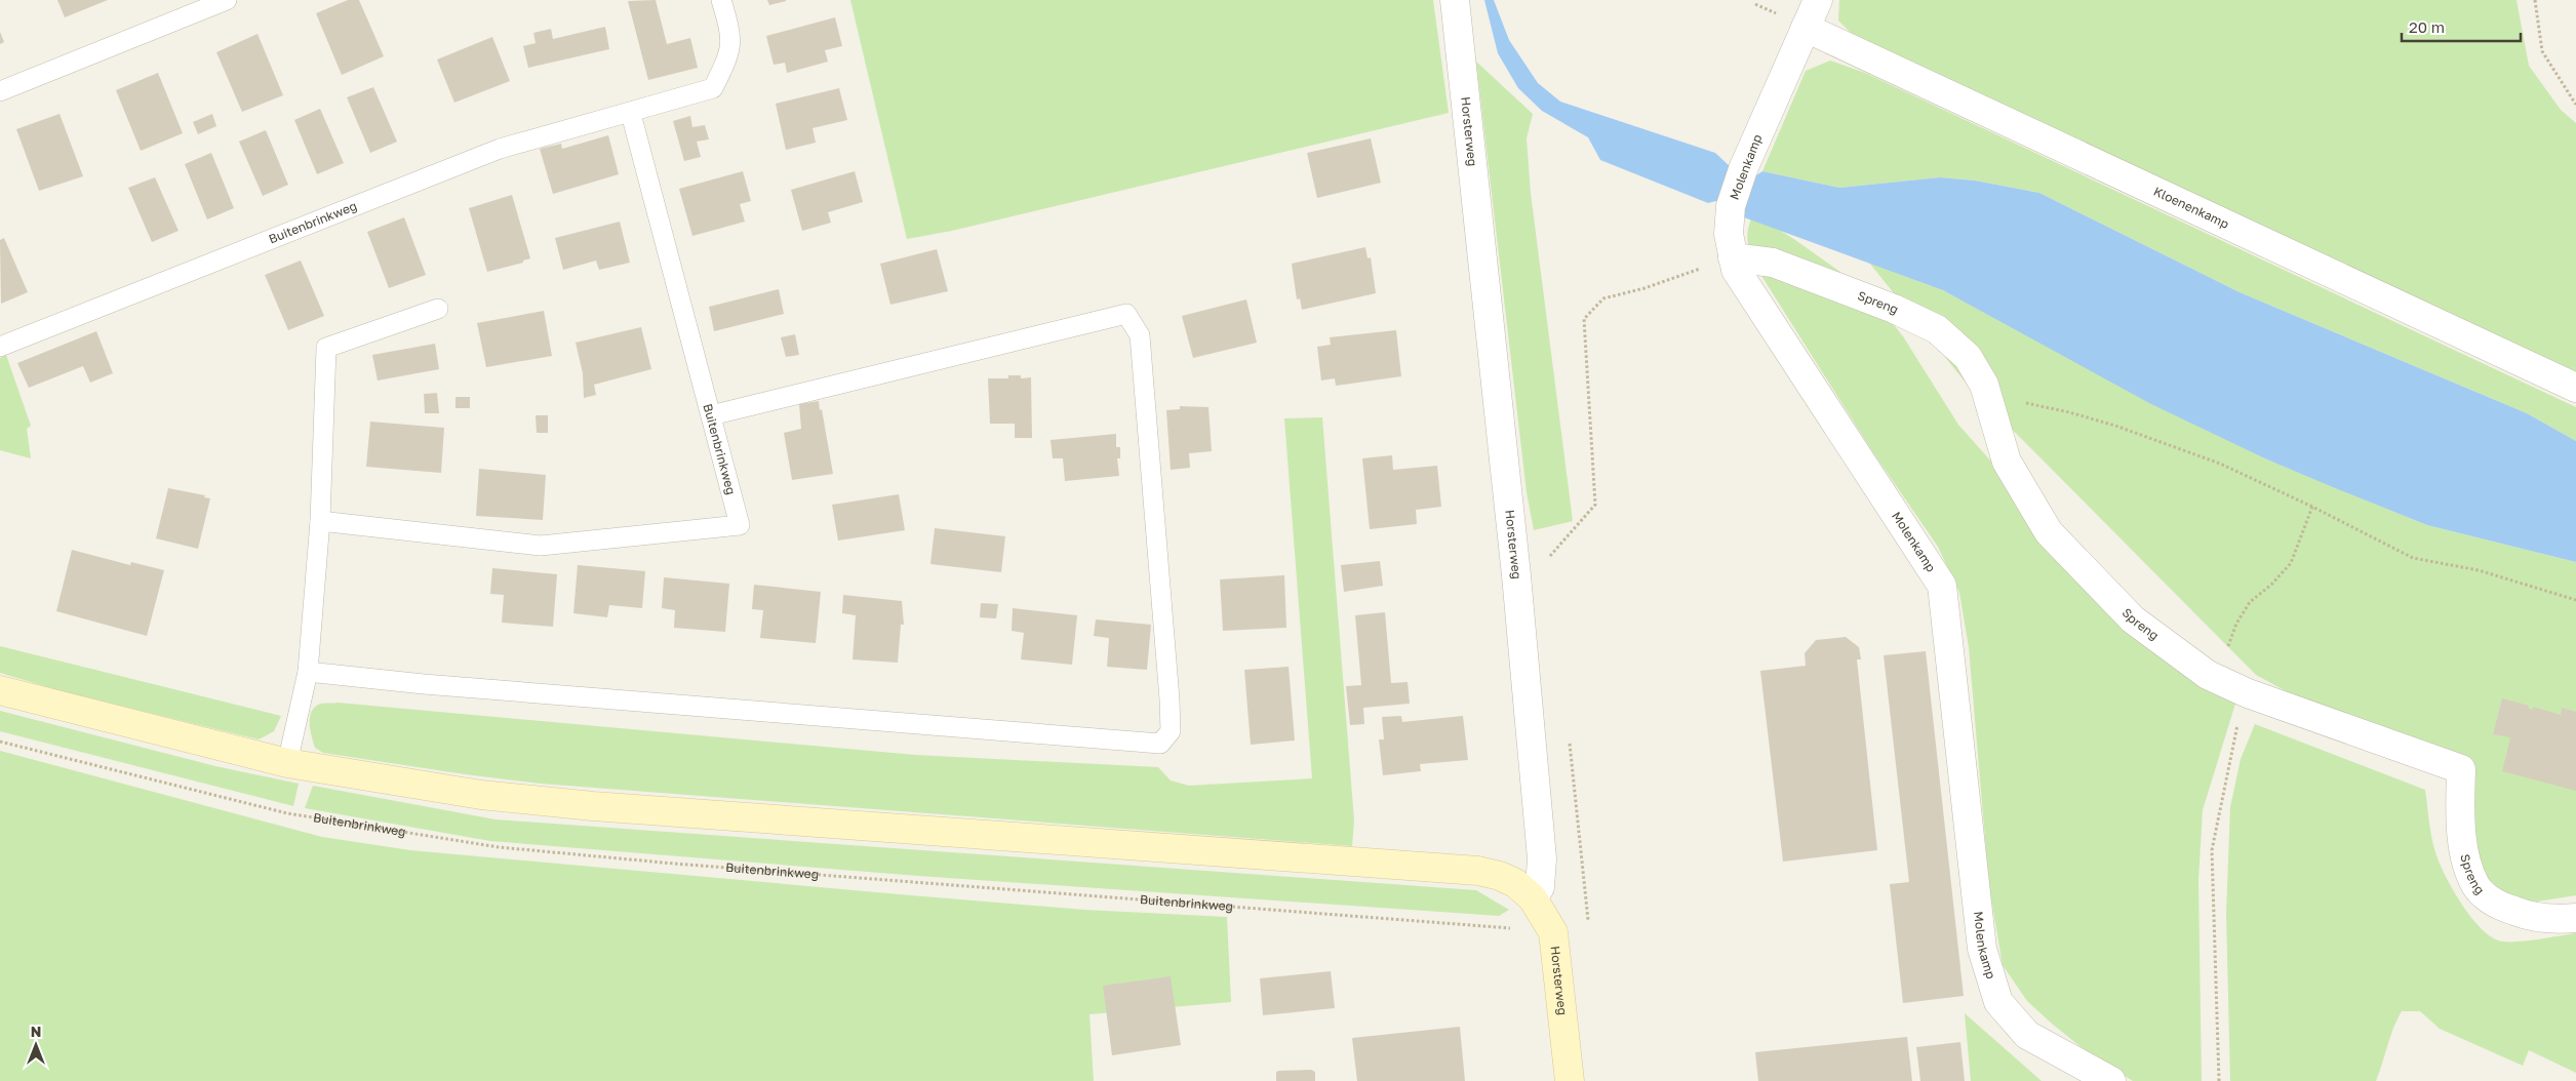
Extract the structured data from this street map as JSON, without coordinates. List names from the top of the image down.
{
  "streets": {
    "main road": ["Horsterweg"],
    "street": ["Molenkamp", "Kloenenkamp", "Spreng"],
    "lane": ["Buitenbrinkweg"]
  },
  "crossings": [
    ["Horsterweg", "Buitenbrinkweg"],
    ["Molenkamp", "Kloenenkamp"],
    ["Molenkamp", "Spreng"]
  ],
  "scale_bar": "20 m",
  "north": "top"
}
